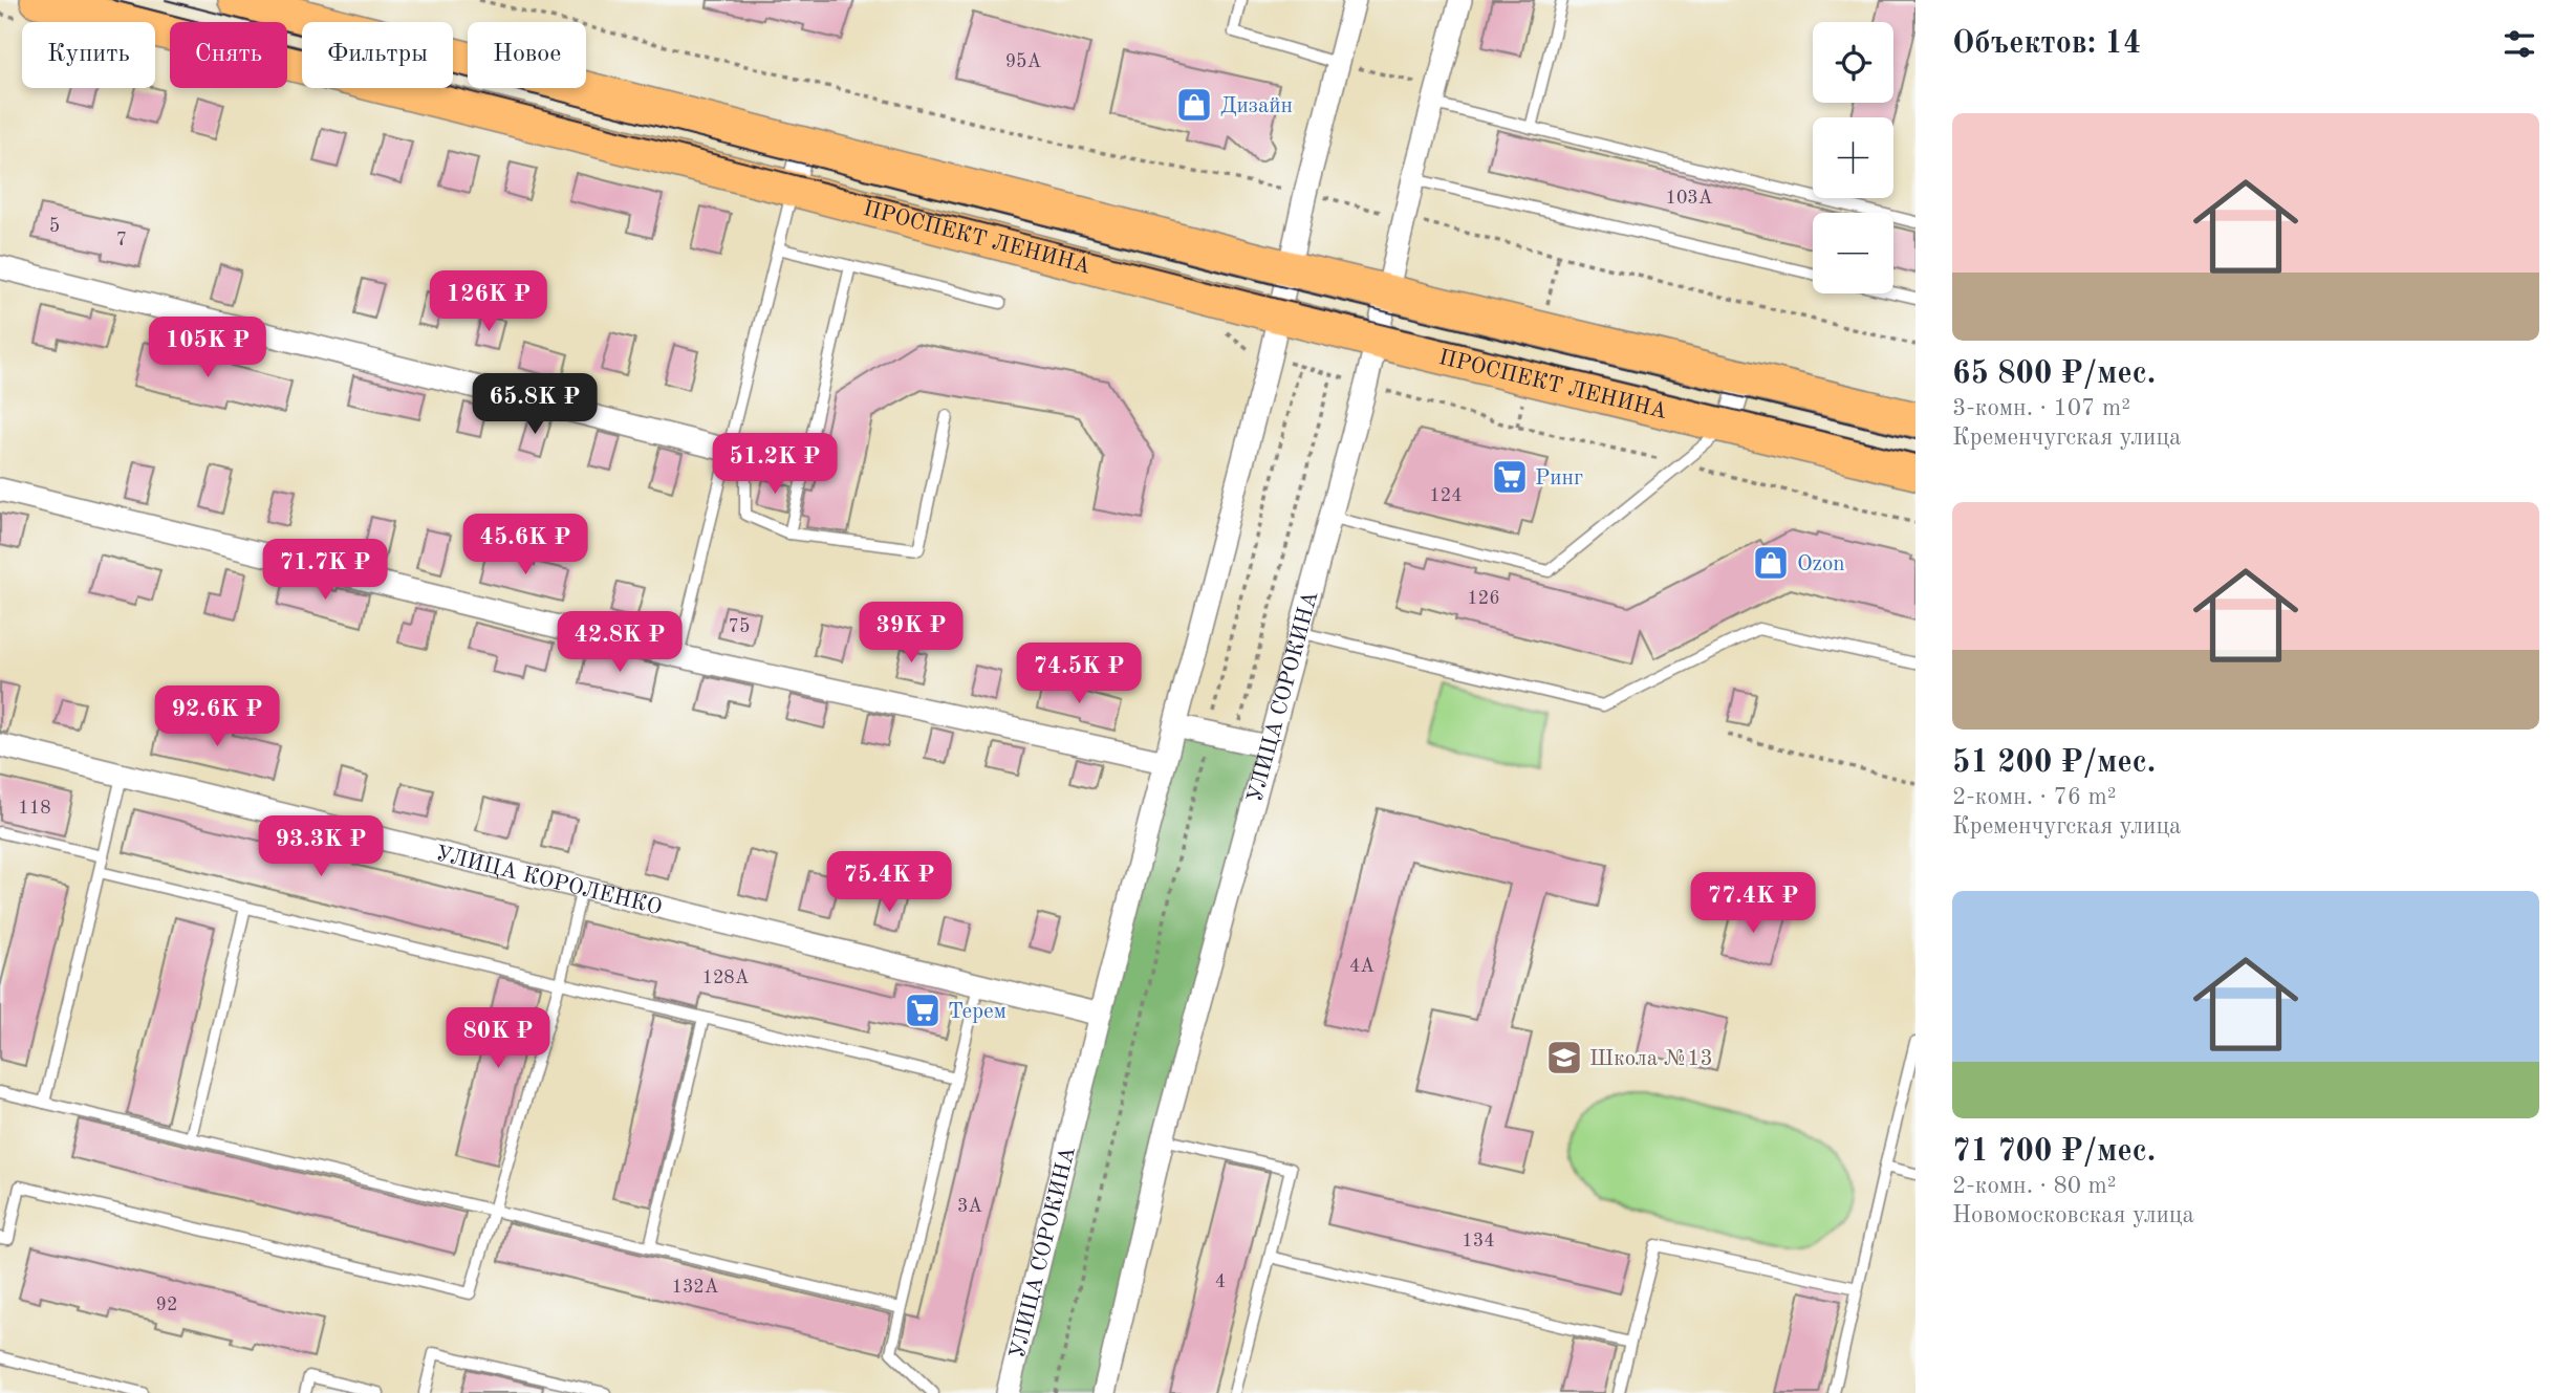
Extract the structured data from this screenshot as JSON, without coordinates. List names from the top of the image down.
{
  "streets": {
    "main road": ["ПРОСПЕКТ ЛЕНИНА"],
    "street": ["УЛИЦА СОРОКИНА", "УЛИЦА КОРОЛЕНКО"]
  },
  "crossings": [
    ["ПРОСПЕКТ ЛЕНИНА", "УЛИЦА СОРОКИНА"],
    ["УЛИЦА СОРОКИНА", "УЛИЦА КОРОЛЕНКО"]
  ],
  "places": {
    "shop": ["Дизайн", "Ozon"],
    "supermarket": ["Ринг", "Терем"],
    "school or university": ["Школа №13"]
  },
  "house_numbers": [
    "95А",
    "103А",
    "5",
    "7",
    "124",
    "126",
    "75",
    "118",
    "4А",
    "128А",
    "3А",
    "134",
    "4",
    "132А",
    "92"
  ],
  "page": {
    "heading": "Объектов: 14",
    "map_buttons": ["+", "−"],
    "chip": [
      "Купить",
      "Снять",
      "Фильтры",
      "Новое"
    ],
    "list": [
      {
        "name": "65 800 ₽/мес.",
        "note": "3-комн. · 107 m² · Кременчугская улица"
      },
      {
        "name": "51 200 ₽/мес.",
        "note": "2-комн. · 76 m² · Кременчугская улица"
      },
      {
        "name": "71 700 ₽/мес.",
        "note": "2-комн. · 80 m² · Новомосковская улица"
      }
    ],
    "price": [
      "126K ₽",
      "105K ₽",
      "65.8K ₽",
      "51.2K ₽",
      "45.6K ₽",
      "71.7K ₽",
      "39K ₽",
      "42.8K ₽",
      "74.5K ₽",
      "92.6K ₽",
      "93.3K ₽",
      "75.4K ₽",
      "77.4K ₽",
      "80K ₽"
    ]
  }
}
